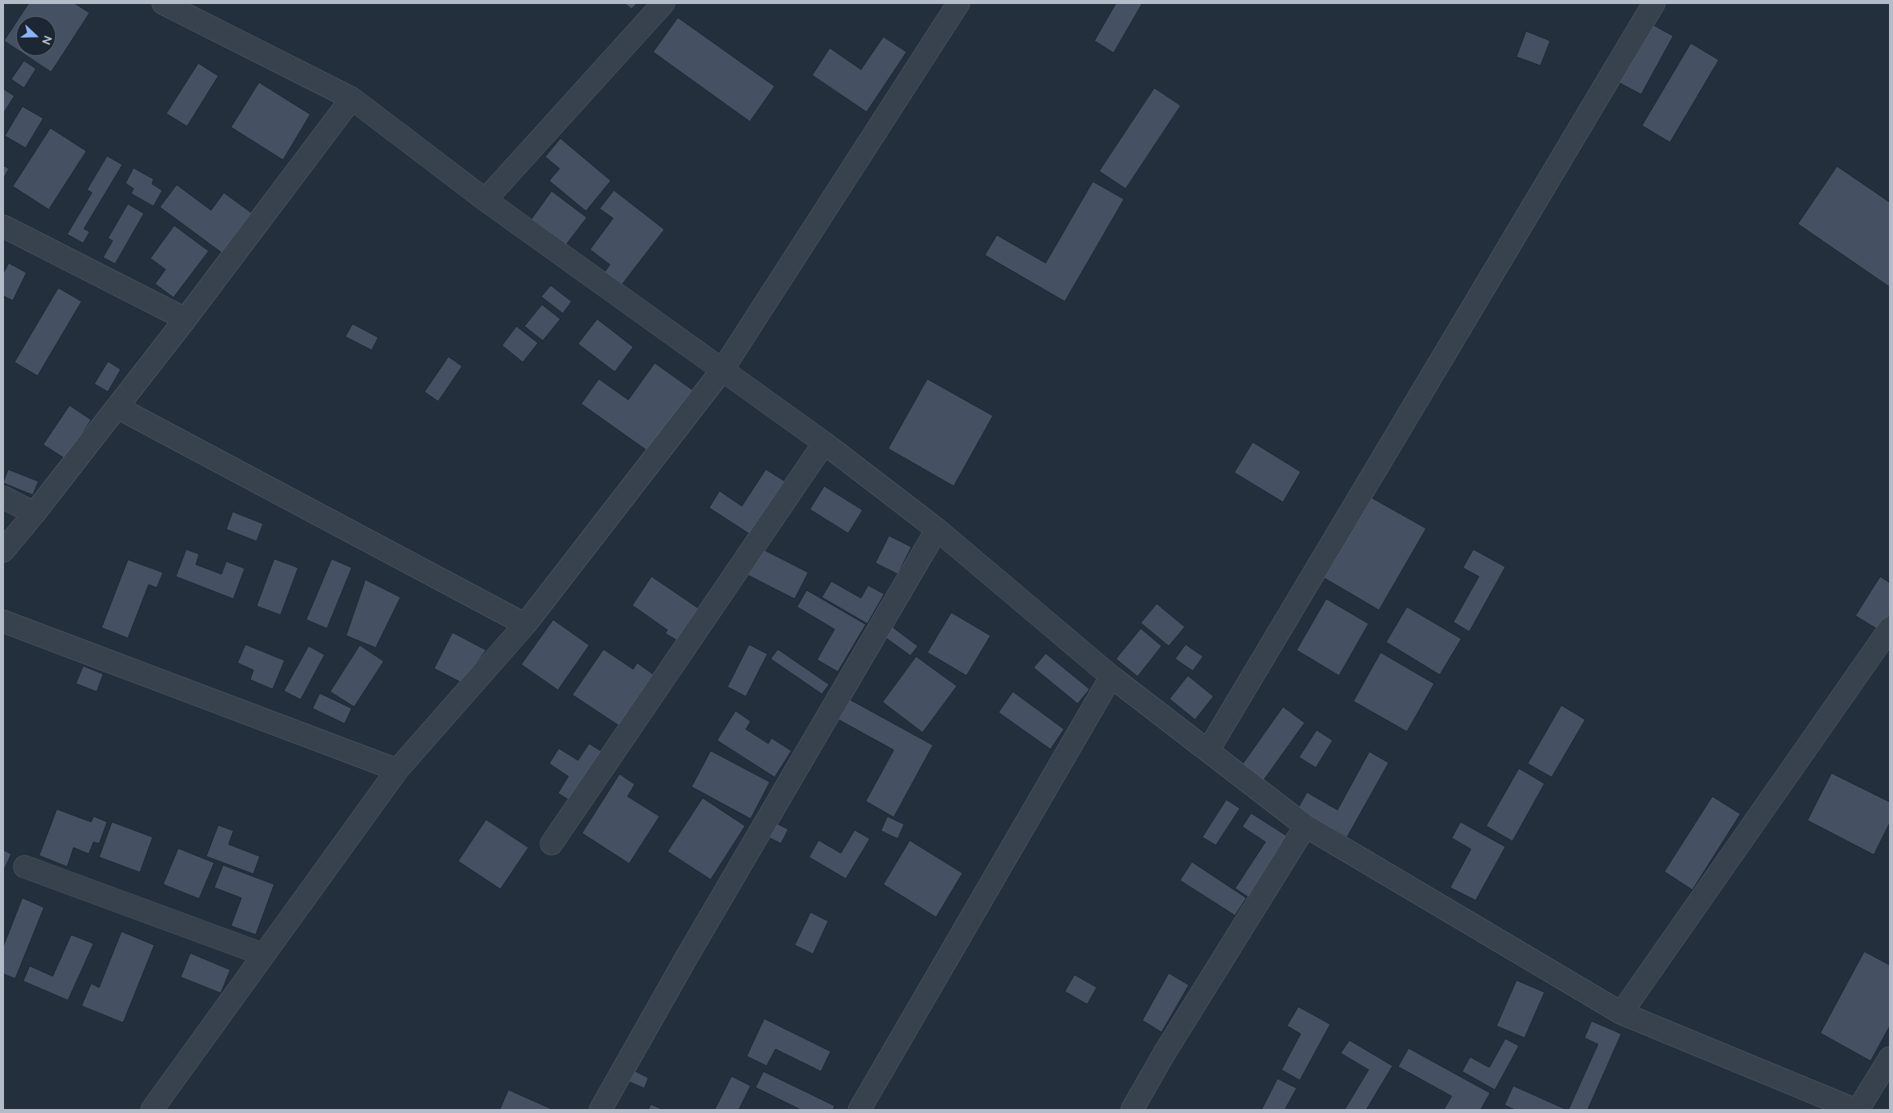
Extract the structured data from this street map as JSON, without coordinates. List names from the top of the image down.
{
  "north": "right"
}
